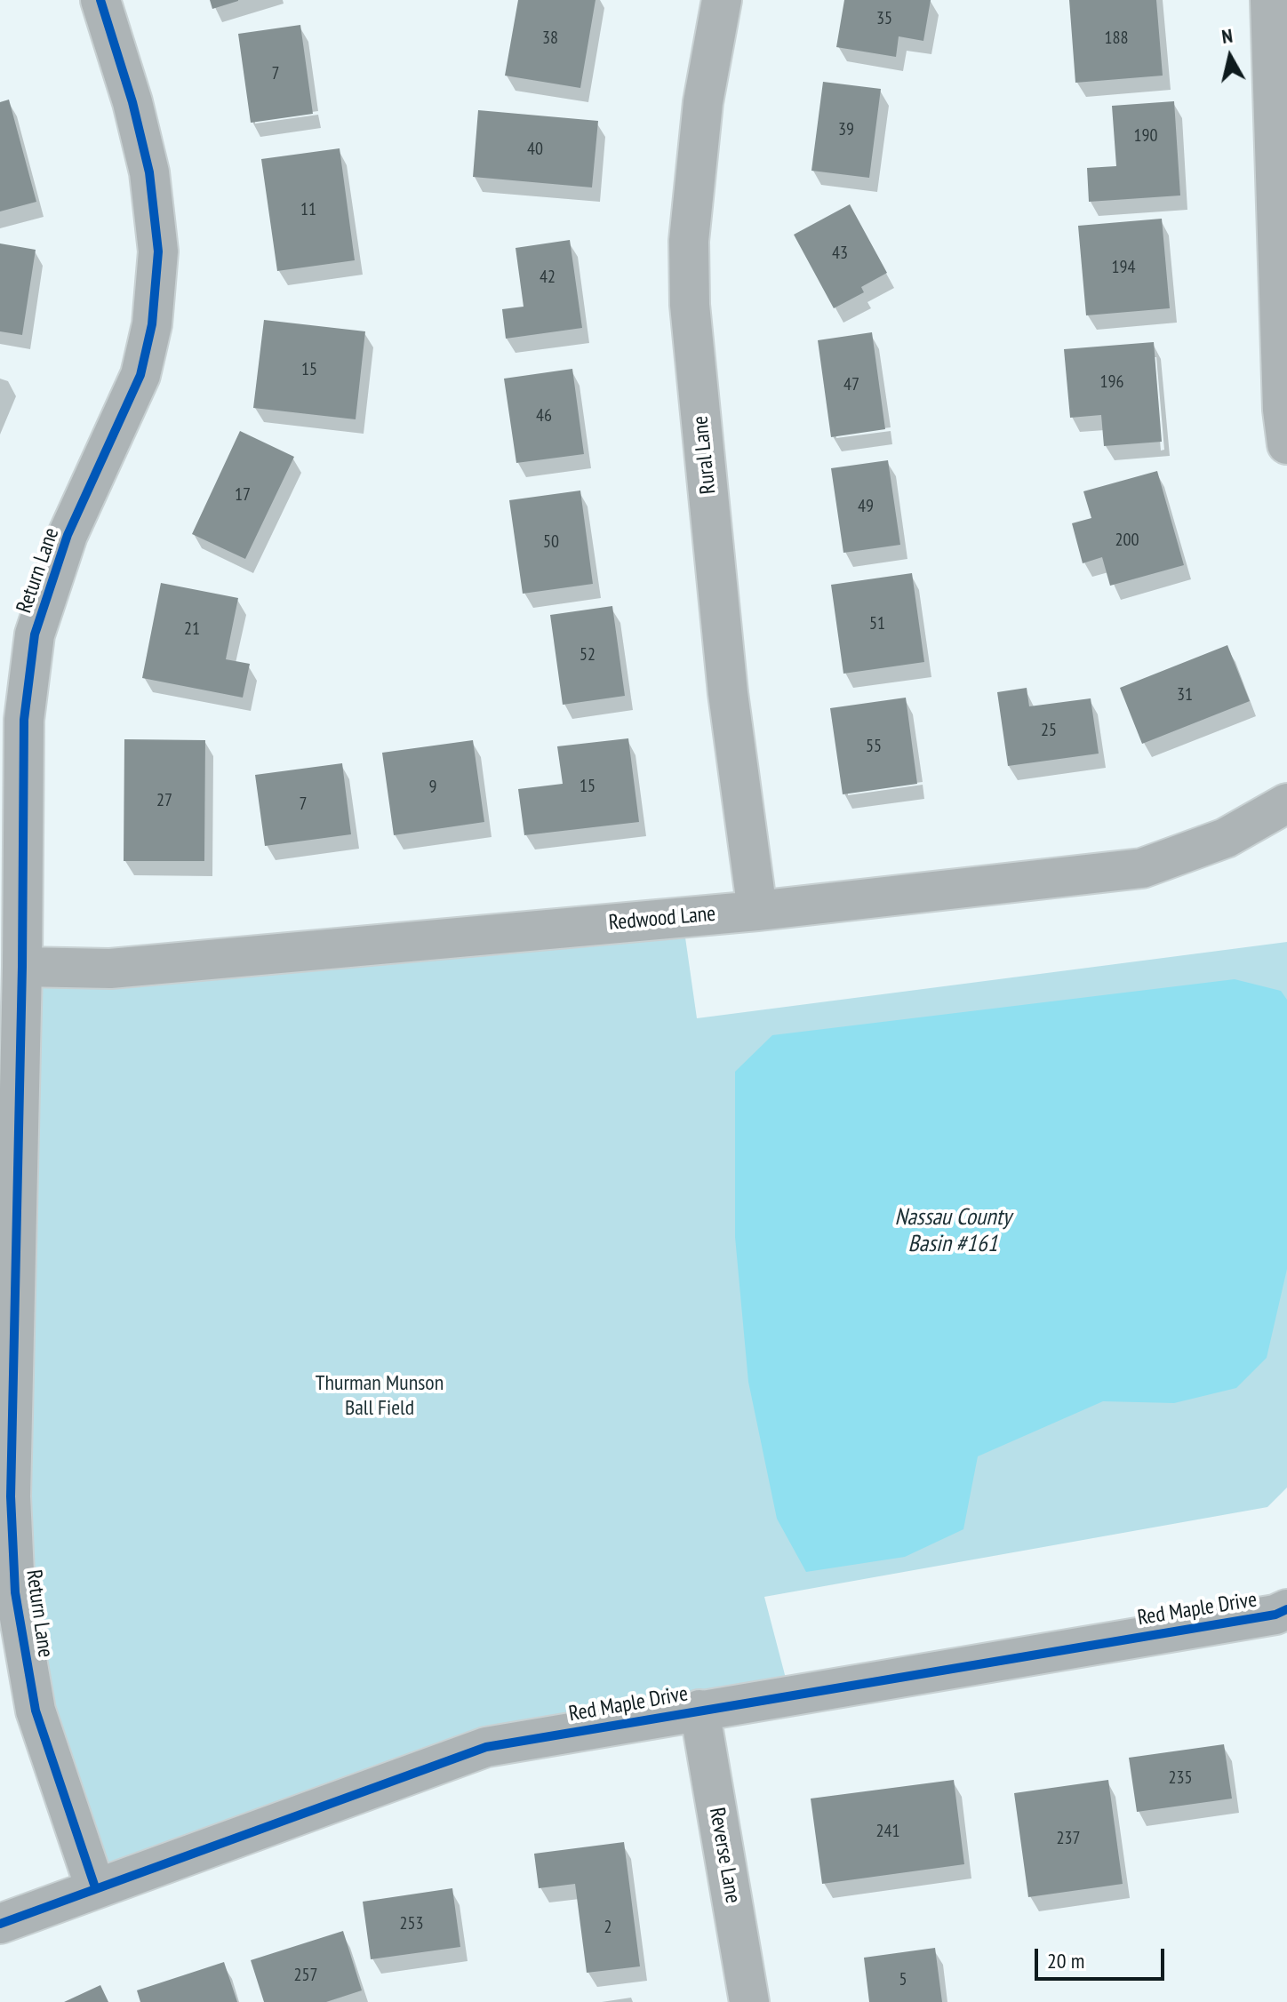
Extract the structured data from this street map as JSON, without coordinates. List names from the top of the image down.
{
  "streets": {
    "street": [
      "Rural Lane",
      "Return Lane",
      "Redwood Lane",
      "Red Maple Drive",
      "Reverse Lane"
    ]
  },
  "crossings": [
    ["Rural Lane", "Redwood Lane"],
    ["Return Lane", "Redwood Lane"],
    ["Return Lane", "Red Maple Drive"],
    ["Red Maple Drive", "Reverse Lane"]
  ],
  "water": ["Nassau County Basin #161"],
  "parks": ["Thurman Munson Ball Field"],
  "house_numbers": [
    "35",
    "38",
    "188",
    "7",
    "39",
    "190",
    "40",
    "11",
    "43",
    "194",
    "42",
    "15",
    "196",
    "47",
    "46",
    "17",
    "49",
    "200",
    "50",
    "51",
    "21",
    "52",
    "31",
    "25",
    "55",
    "15",
    "9",
    "27",
    "7",
    "235",
    "241",
    "237",
    "253",
    "2",
    "257",
    "5"
  ],
  "scale_bar": "20 m",
  "north": "top"
}
